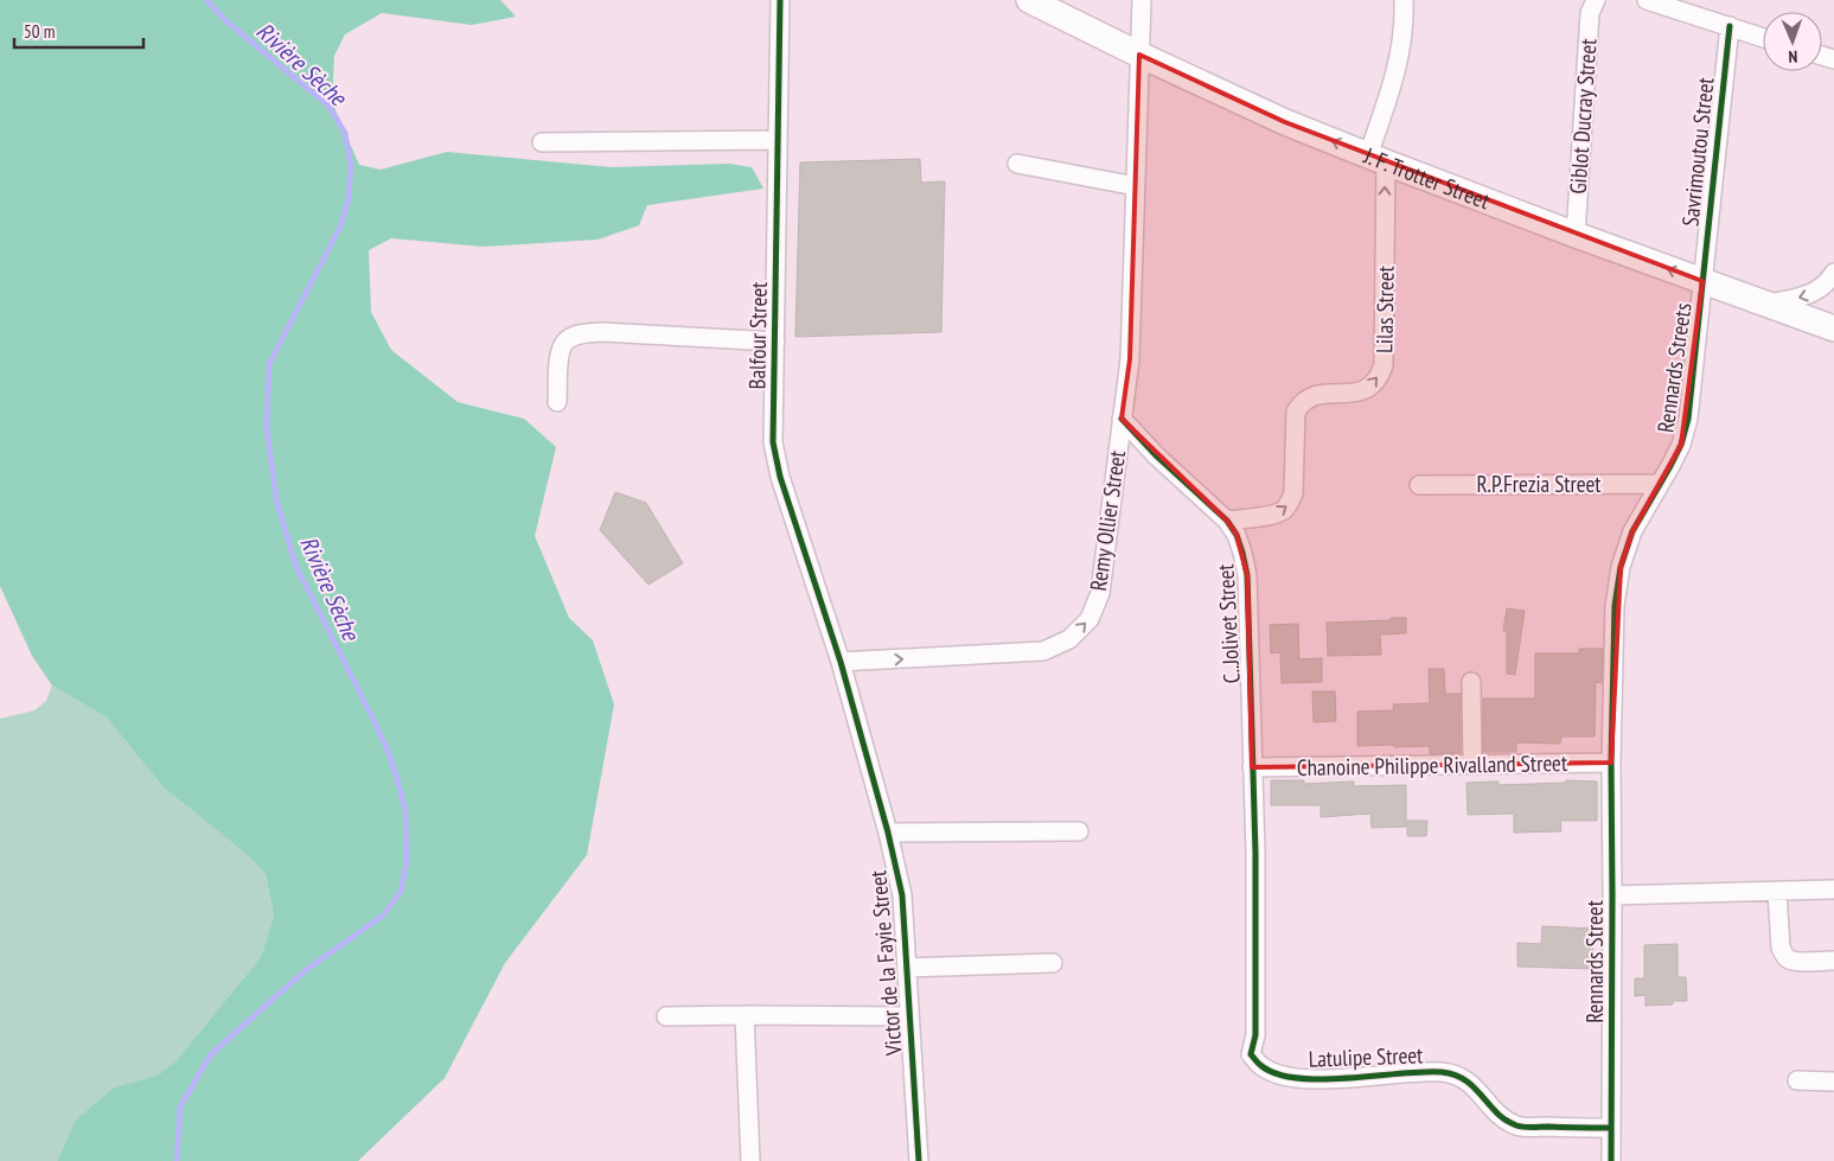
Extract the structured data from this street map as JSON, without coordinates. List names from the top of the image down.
{
  "streets": {
    "street": [
      "Giblot Ducray Street",
      "Savrimoutou Street",
      "J. F. Trotter Street",
      "Lilas Street",
      "Balfour Street",
      "Rennards Streets",
      "R.P.Frezia Street",
      "Remy Ollier Street",
      "C..Jolivet Street",
      "Chanoine Philippe Rivalland Street",
      "Rennards Street",
      "Victor de la Fayie Street",
      "Latulipe Street"
    ]
  },
  "crossings": [
    ["Giblot Ducray Street", "J. F. Trotter Street"],
    ["Savrimoutou Street", "J. F. Trotter Street"],
    ["Savrimoutou Street", "Rennards Streets"],
    ["J. F. Trotter Street", "Lilas Street"],
    ["J. F. Trotter Street", "Rennards Streets"],
    ["J. F. Trotter Street", "Remy Ollier Street"],
    ["Lilas Street", "C..Jolivet Street"],
    ["Balfour Street", "Remy Ollier Street"],
    ["Balfour Street", "Victor de la Fayie Street"],
    ["Rennards Streets", "R.P.Frezia Street"],
    ["Rennards Streets", "Chanoine Philippe Rivalland Street"],
    ["Rennards Streets", "Rennards Street"],
    ["Remy Ollier Street", "C..Jolivet Street"],
    ["Remy Ollier Street", "Victor de la Fayie Street"],
    ["C..Jolivet Street", "Chanoine Philippe Rivalland Street"],
    ["C..Jolivet Street", "Latulipe Street"],
    ["Chanoine Philippe Rivalland Street", "Rennards Street"],
    ["Rennards Street", "Latulipe Street"]
  ],
  "one_way": ["J. F. Trotter Street", "Lilas Street", "Remy Ollier Street"],
  "water": ["Rivière Sèche"],
  "scale_bar": "50 m",
  "north": "bottom"
}
